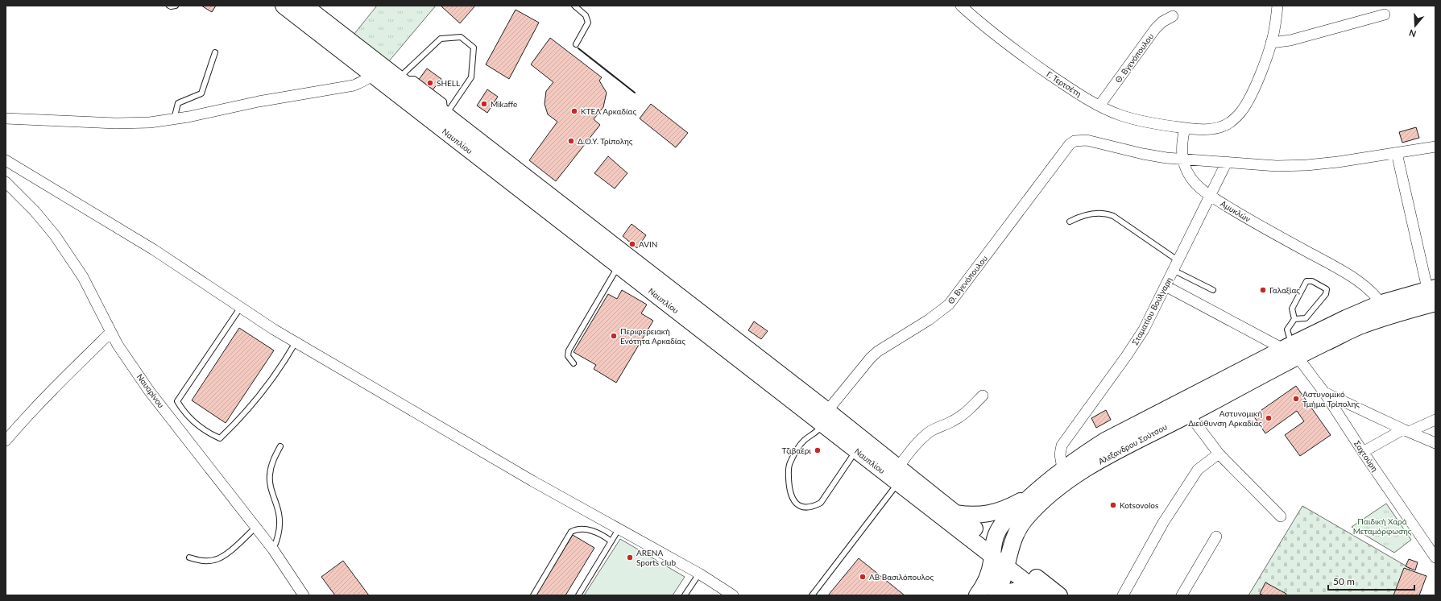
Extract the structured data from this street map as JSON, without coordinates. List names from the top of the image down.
{
  "streets": {
    "main road": ["Ναυπλίου", "Αλεξανδρου Σούτσου"],
    "street": [
      "Θ. Βγενόπουλου",
      "Γ. Τερτσέτη",
      "Αμυκλών",
      "Σταματίου Βούλγαρη",
      "Ναυαρίνου",
      "Σαχτούρη"
    ]
  },
  "crossings": [
    ["Θ. Βγενόπουλου", "Γ. Τερτσέτη"],
    ["Θ. Βγενόπουλου", "Ναυπλίου"],
    ["Θ. Βγενόπουλου", "Αμυκλών"],
    ["Γ. Τερτσέτη", "Αμυκλών"],
    ["Ναυπλίου", "Αλεξανδρου Σούτσου"],
    ["Αμυκλών", "Σταματίου Βούλγαρη"],
    ["Αμυκλών", "Αλεξανδρου Σούτσου"],
    ["Σταματίου Βούλγαρη", "Αλεξανδρου Σούτσου"],
    ["Σταματίου Βούλγαρη", "Σαχτούρη"],
    ["Αλεξανδρου Σούτσου", "Σαχτούρη"]
  ],
  "parks": ["Παιδική Χαρά Μεταμόρφωσης"],
  "places": [
    "SHELL",
    "Mikaffe",
    "ΚΤΕΛ Αρκαδίας",
    "Δ.Ο.Υ. Τρίπολης",
    "AVIN",
    "Γαλαξίας",
    "Περιφερειακή Ενότητα Αρκαδίας",
    "Αστυνομικό Τμήμα Τρίπολης",
    "Αστυνομική Διεύθυνση Αρκαδίας",
    "Τζιβαέρι",
    "Kotsovolos",
    "ARENA Sports club",
    "ΑΒ Βασιλόπουλος"
  ],
  "scale_bar": "50 m",
  "north": "bottom"
}
